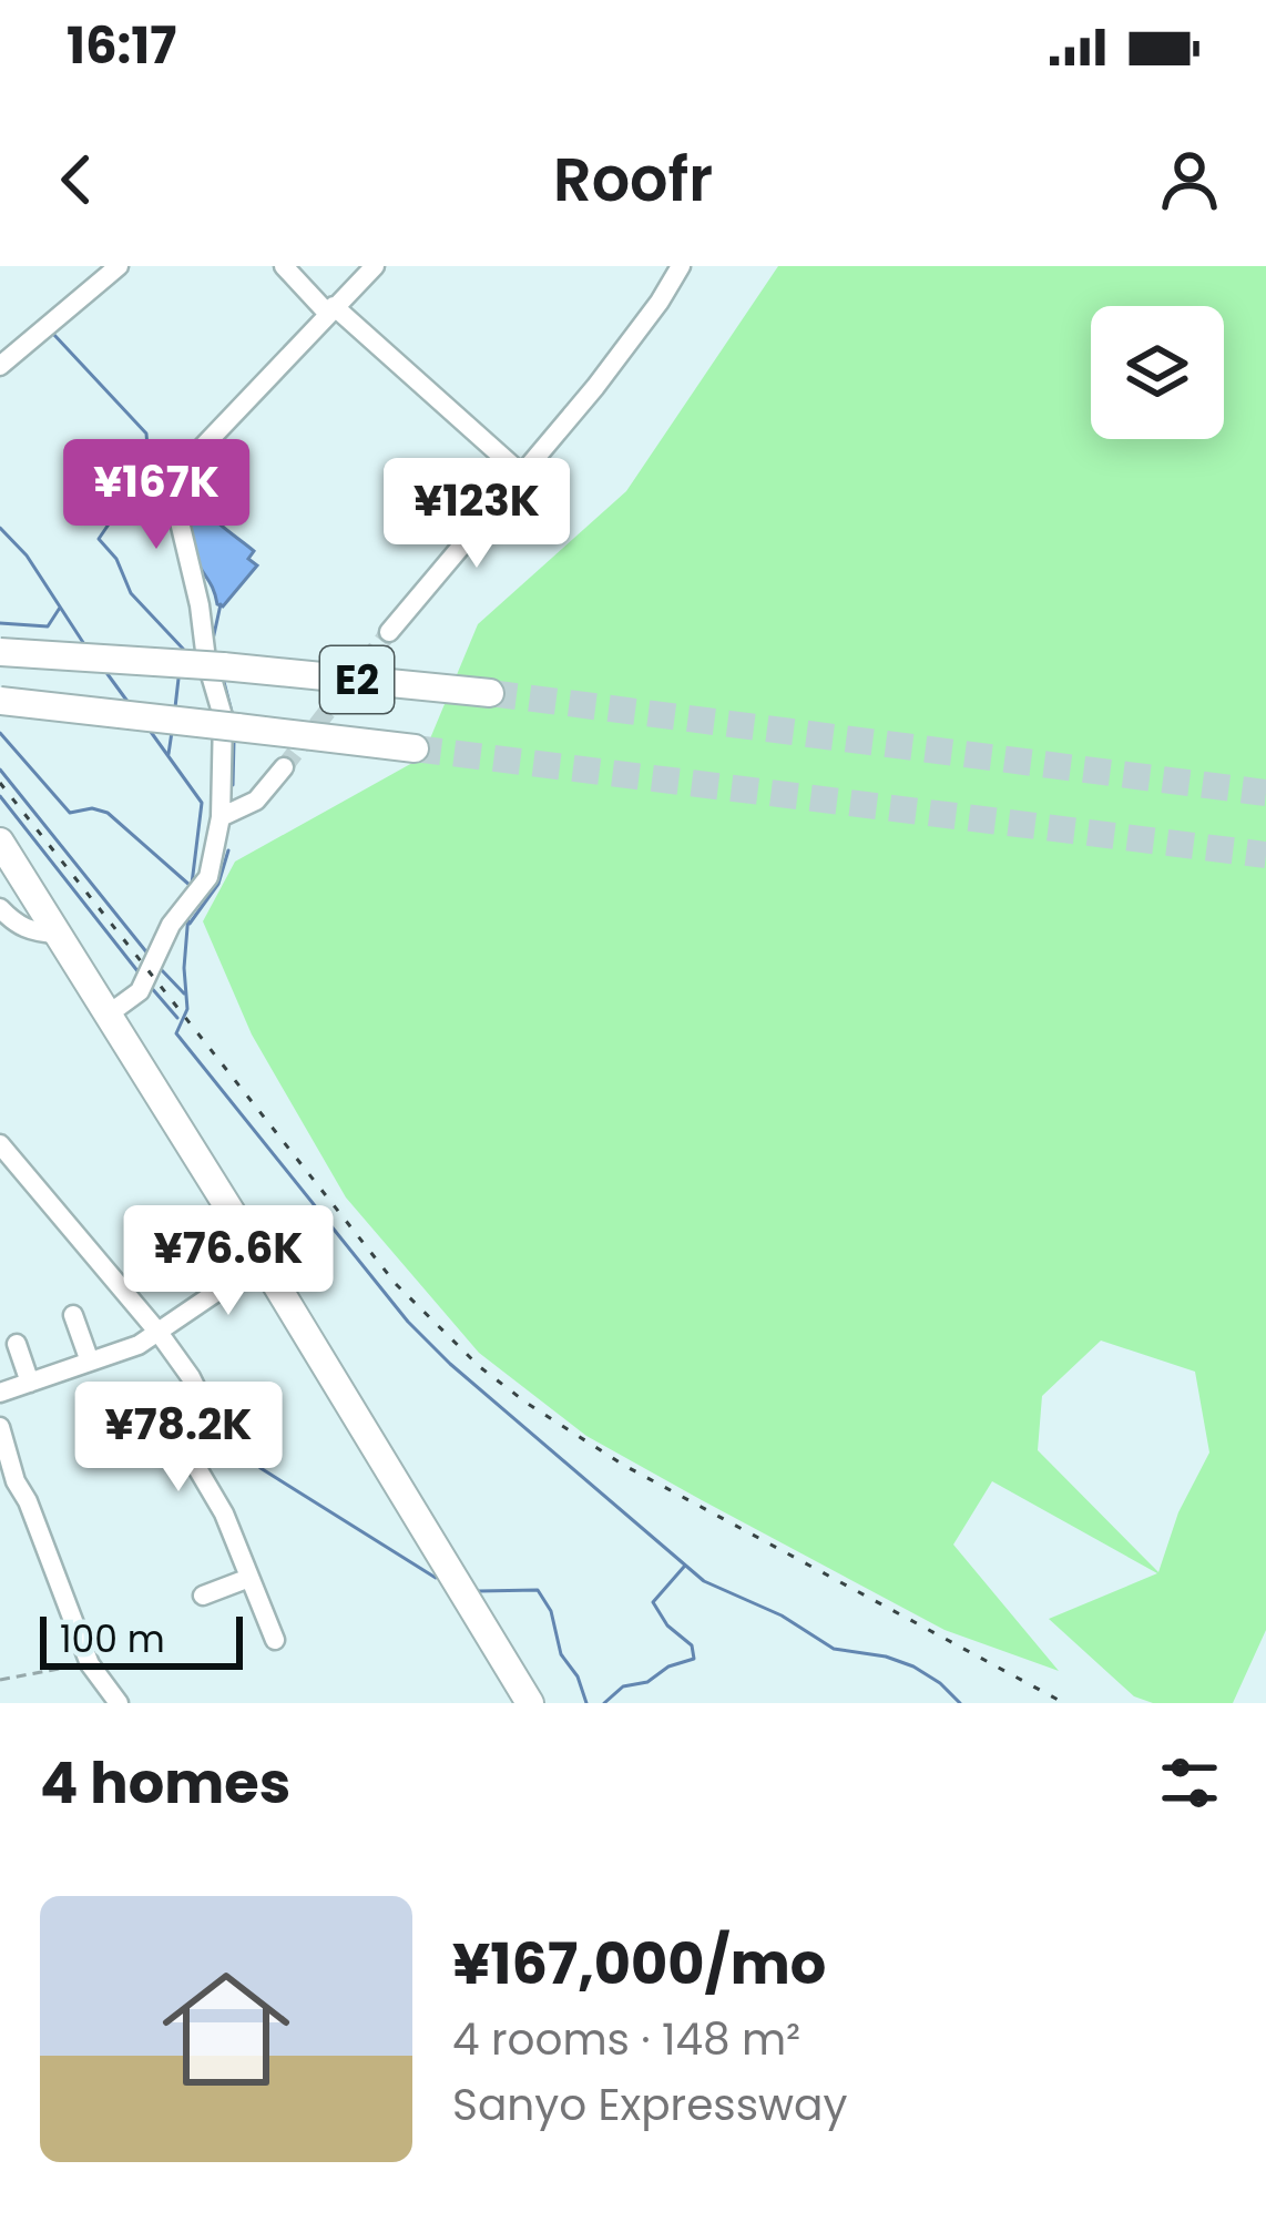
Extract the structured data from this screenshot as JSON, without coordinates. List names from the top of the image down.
{
  "streets": {
    "highway": ["E2"]
  },
  "scale_bar": "100 m",
  "page": {
    "status": "16:17",
    "header": "Roofr",
    "price": [
      "¥167K",
      "¥123K",
      "¥76.6K",
      "¥78.2K"
    ],
    "scale": "100 m",
    "heading": "4 homes",
    "list": [
      {
        "name": "¥167,000/mo",
        "note": "4 rooms · 148 m² · Sanyo Expressway"
      }
    ]
  }
}
